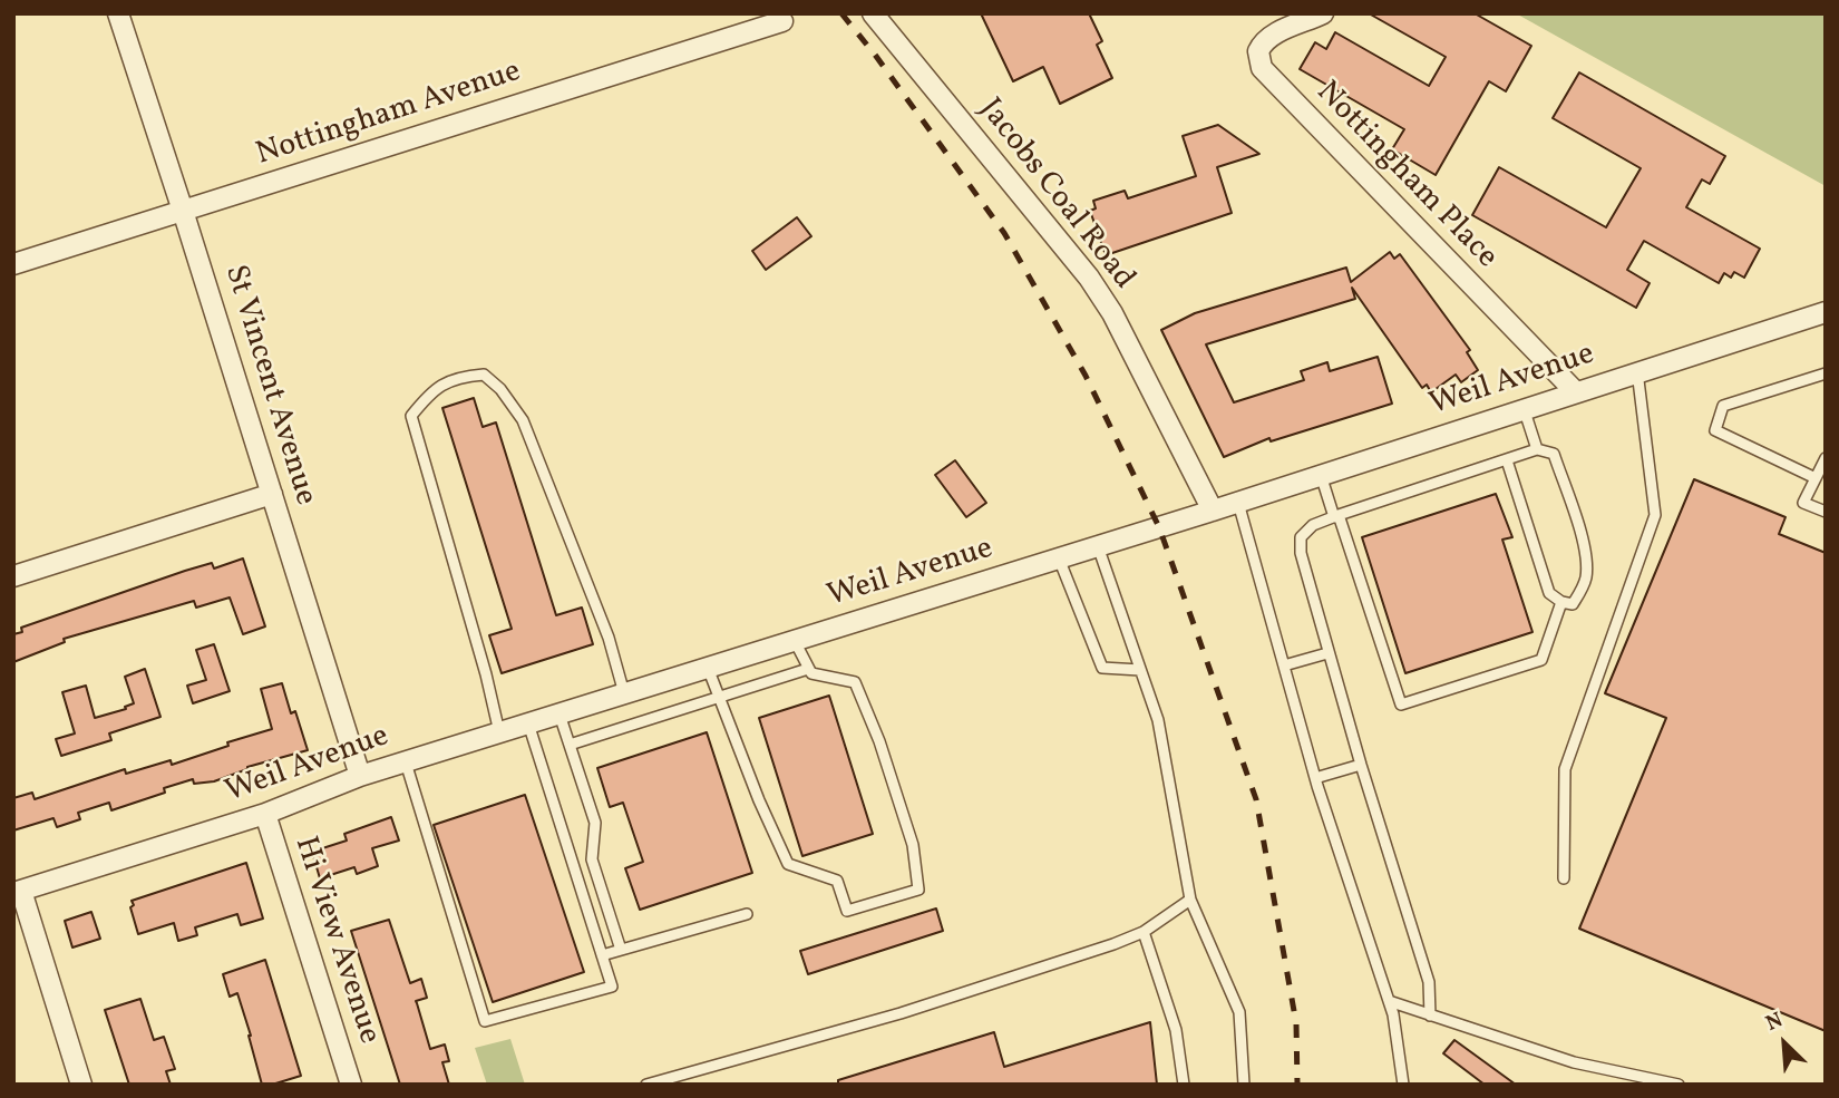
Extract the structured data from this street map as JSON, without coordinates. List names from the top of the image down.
{
  "streets": {
    "street": [
      "Nottingham Avenue",
      "Nottingham Place",
      "Jacobs Coal Road",
      "Weil Avenue",
      "St Vincent Avenue",
      "Hi View Avenue"
    ]
  },
  "crossings": [
    ["Nottingham Avenue", "St Vincent Avenue"],
    ["Nottingham Place", "Weil Avenue"],
    ["Jacobs Coal Road", "Weil Avenue"],
    ["Weil Avenue", "St Vincent Avenue"],
    ["Weil Avenue", "Hi View Avenue"]
  ],
  "north": "top left"
}
